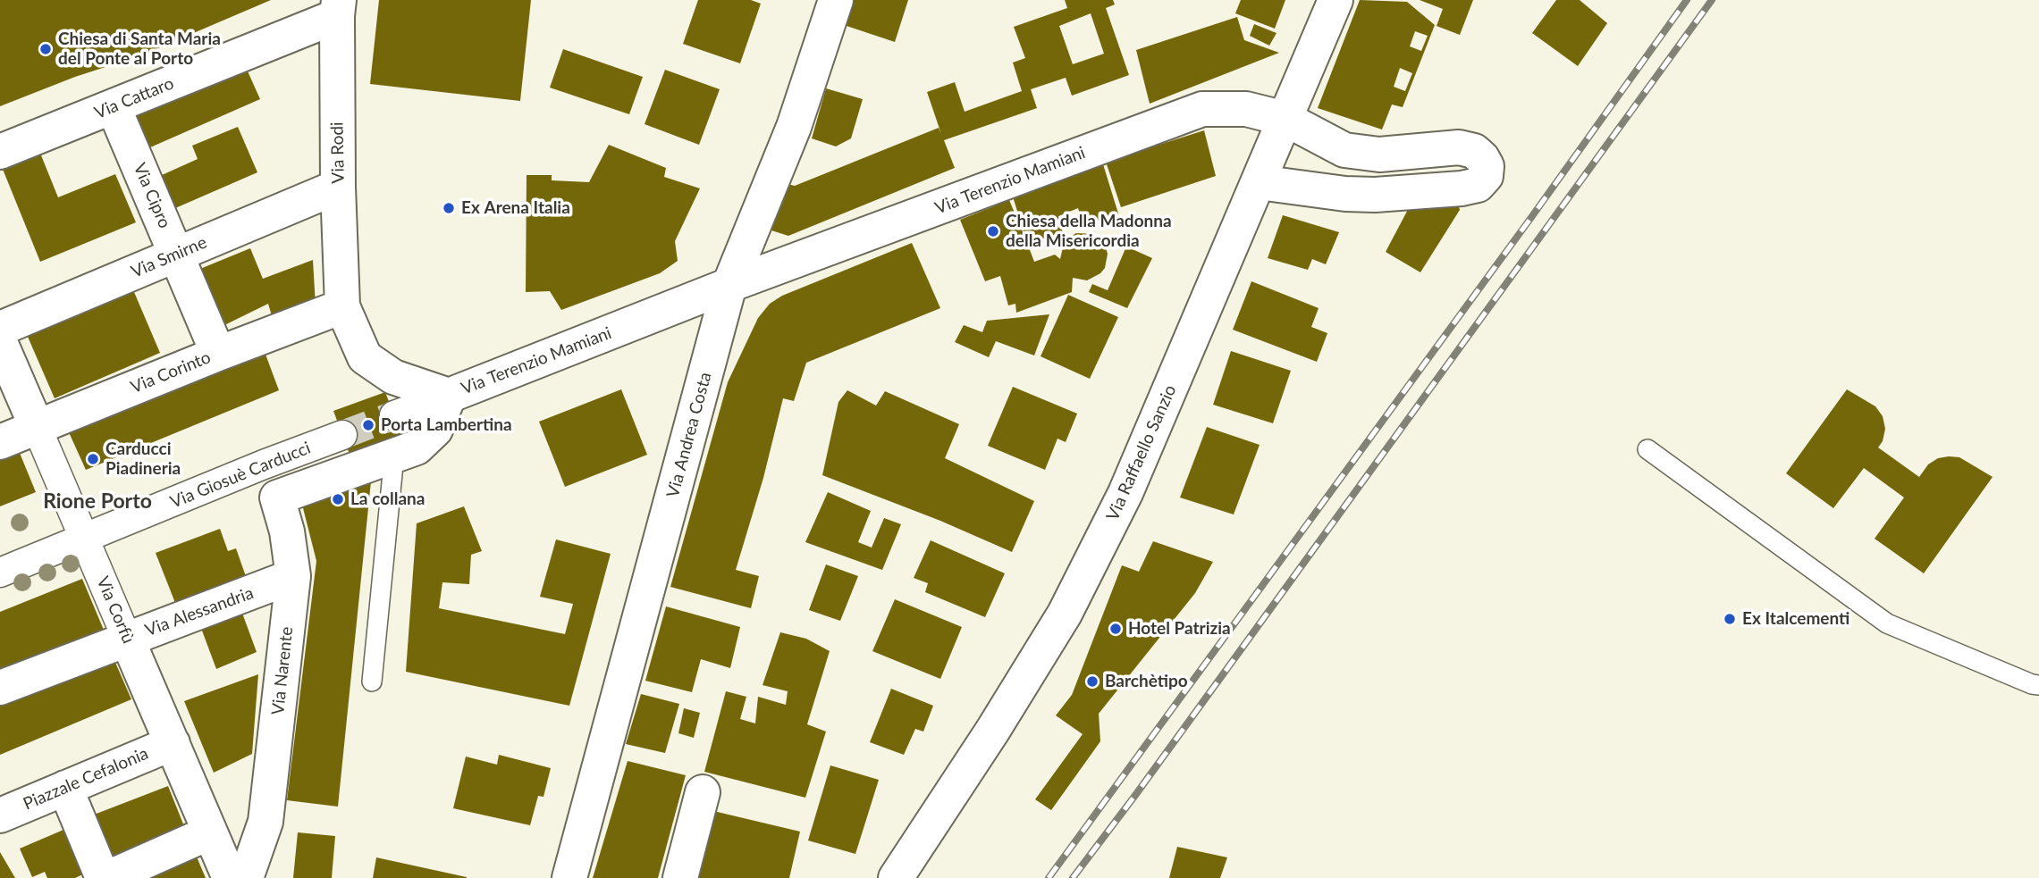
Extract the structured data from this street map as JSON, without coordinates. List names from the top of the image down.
{
  "streets": {
    "street": [
      "Via Cattaro",
      "Via Rodi",
      "Via Terenzio Mamiani",
      "Via Cipro",
      "Via Smirne",
      "Via Corinto",
      "Via Andrea Costa",
      "Via Raffaello Sanzio",
      "Via Giosuè Carducci",
      "Via Corfù",
      "Via Alessandria",
      "Via Narente",
      "Piazzale Cefalonia"
    ]
  },
  "crossings": [
    ["Via Cattaro", "Via Rodi"],
    ["Via Cattaro", "Via Cipro"],
    ["Via Rodi", "Via Terenzio Mamiani"],
    ["Via Rodi", "Via Smirne"],
    ["Via Rodi", "Via Corinto"],
    ["Via Terenzio Mamiani", "Via Corinto"],
    ["Via Terenzio Mamiani", "Via Andrea Costa"],
    ["Via Terenzio Mamiani", "Via Raffaello Sanzio"],
    ["Via Cipro", "Via Smirne"],
    ["Via Cipro", "Via Corinto"],
    ["Via Corinto", "Via Corfù"],
    ["Via Giosuè Carducci", "Via Corfù"],
    ["Via Giosuè Carducci", "Via Narente"],
    ["Via Corfù", "Via Alessandria"],
    ["Via Corfù", "Piazzale Cefalonia"],
    ["Via Alessandria", "Via Narente"]
  ],
  "districts": ["Rione Porto"],
  "places": [
    "Chiesa di Santa Maria del Ponte al Porto",
    "Ex Arena Italia",
    "Chiesa della Madonna della Misericordia",
    "Porta Lambertina",
    "Carducci Piadineria",
    "La collana",
    "Ex Italcementi",
    "Hotel Patrizia",
    "Barchètipo"
  ]
}
